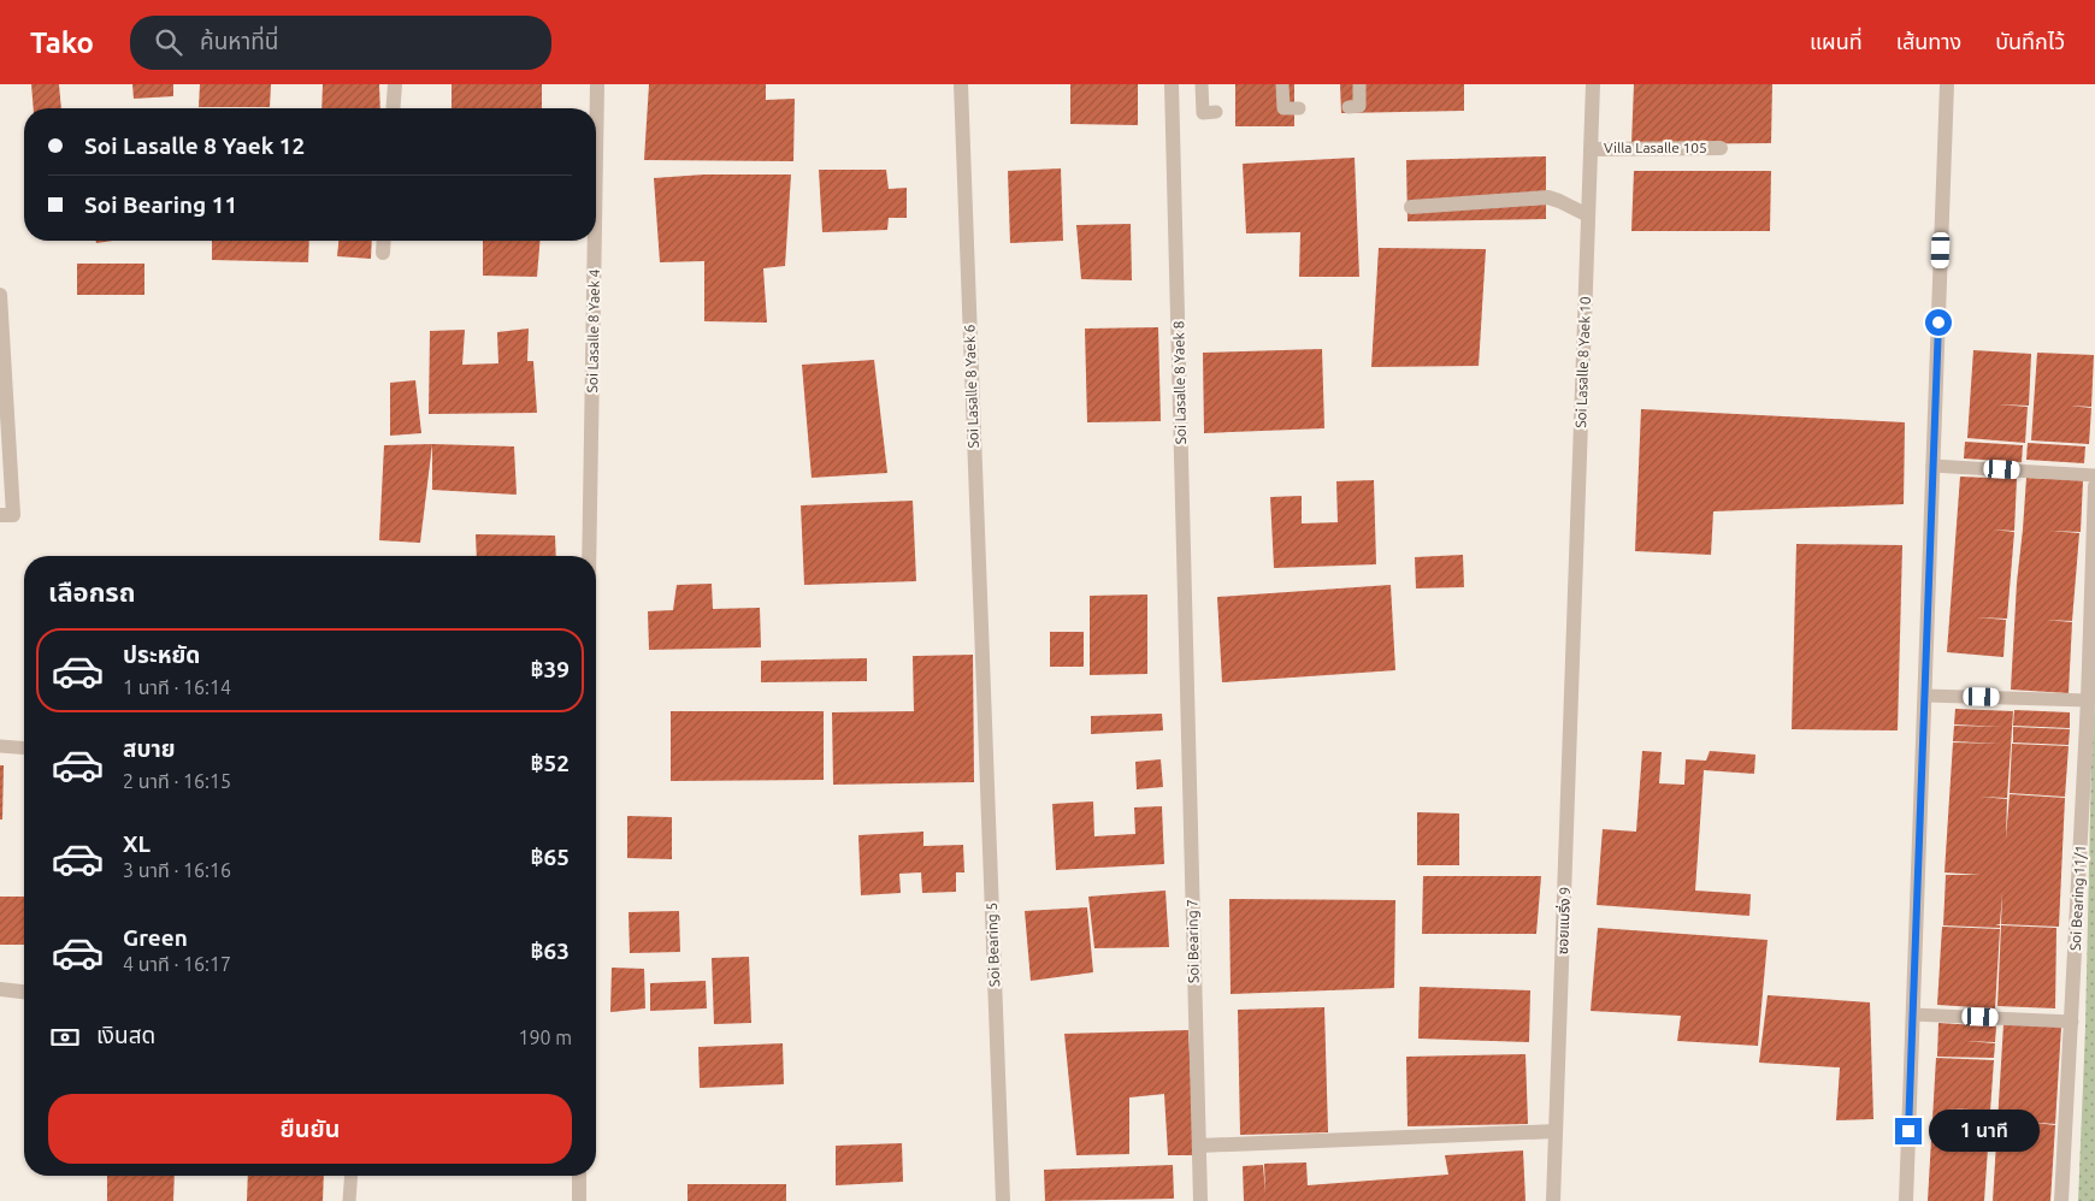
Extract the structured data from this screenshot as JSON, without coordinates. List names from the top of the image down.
{
  "streets": {
    "street": [
      "Villa Lasalle 105",
      "Soi Lasalle 8 Yaek 4",
      "Soi Lasalle 8 Yaek 10",
      "Soi Lasalle 8 Yaek 8",
      "Soi Lasalle 8 Yaek 6",
      "Soi Bearing 11/1",
      "ซอยแบริ่ง 9",
      "Soi Bearing 7",
      "Soi Bearing 5"
    ]
  },
  "crossings": [
    ["Villa Lasalle 105", "Soi Lasalle 8 Yaek 10"],
    ["Soi Lasalle 8 Yaek 10", "ซอยแบริ่ง 9"],
    ["Soi Lasalle 8 Yaek 8", "Soi Bearing 7"],
    ["Soi Lasalle 8 Yaek 6", "Soi Bearing 5"]
  ],
  "page": {
    "header": "Tako",
    "search": "ค้นหาที่นี่",
    "nav": ["แผนที่", "เส้นทาง", "บันทึกไว้"],
    "banner": ["Soi Lasalle 8 Yaek 12", "Soi Bearing 11"],
    "heading": "เลือกรถ",
    "list": [
      {
        "name": "ประหยัด",
        "note": "1 นาที · 16:14",
        "value": "฿39"
      },
      {
        "name": "สบาย",
        "note": "2 นาที · 16:15",
        "value": "฿52"
      },
      {
        "name": "XL",
        "note": "3 นาที · 16:16",
        "value": "฿65"
      },
      {
        "name": "Green",
        "note": "4 นาที · 16:17",
        "value": "฿63"
      }
    ],
    "pay": ["เงินสด", "190 m"],
    "buttons": "ยืนยัน",
    "bubble": "1 นาที"
  }
}
